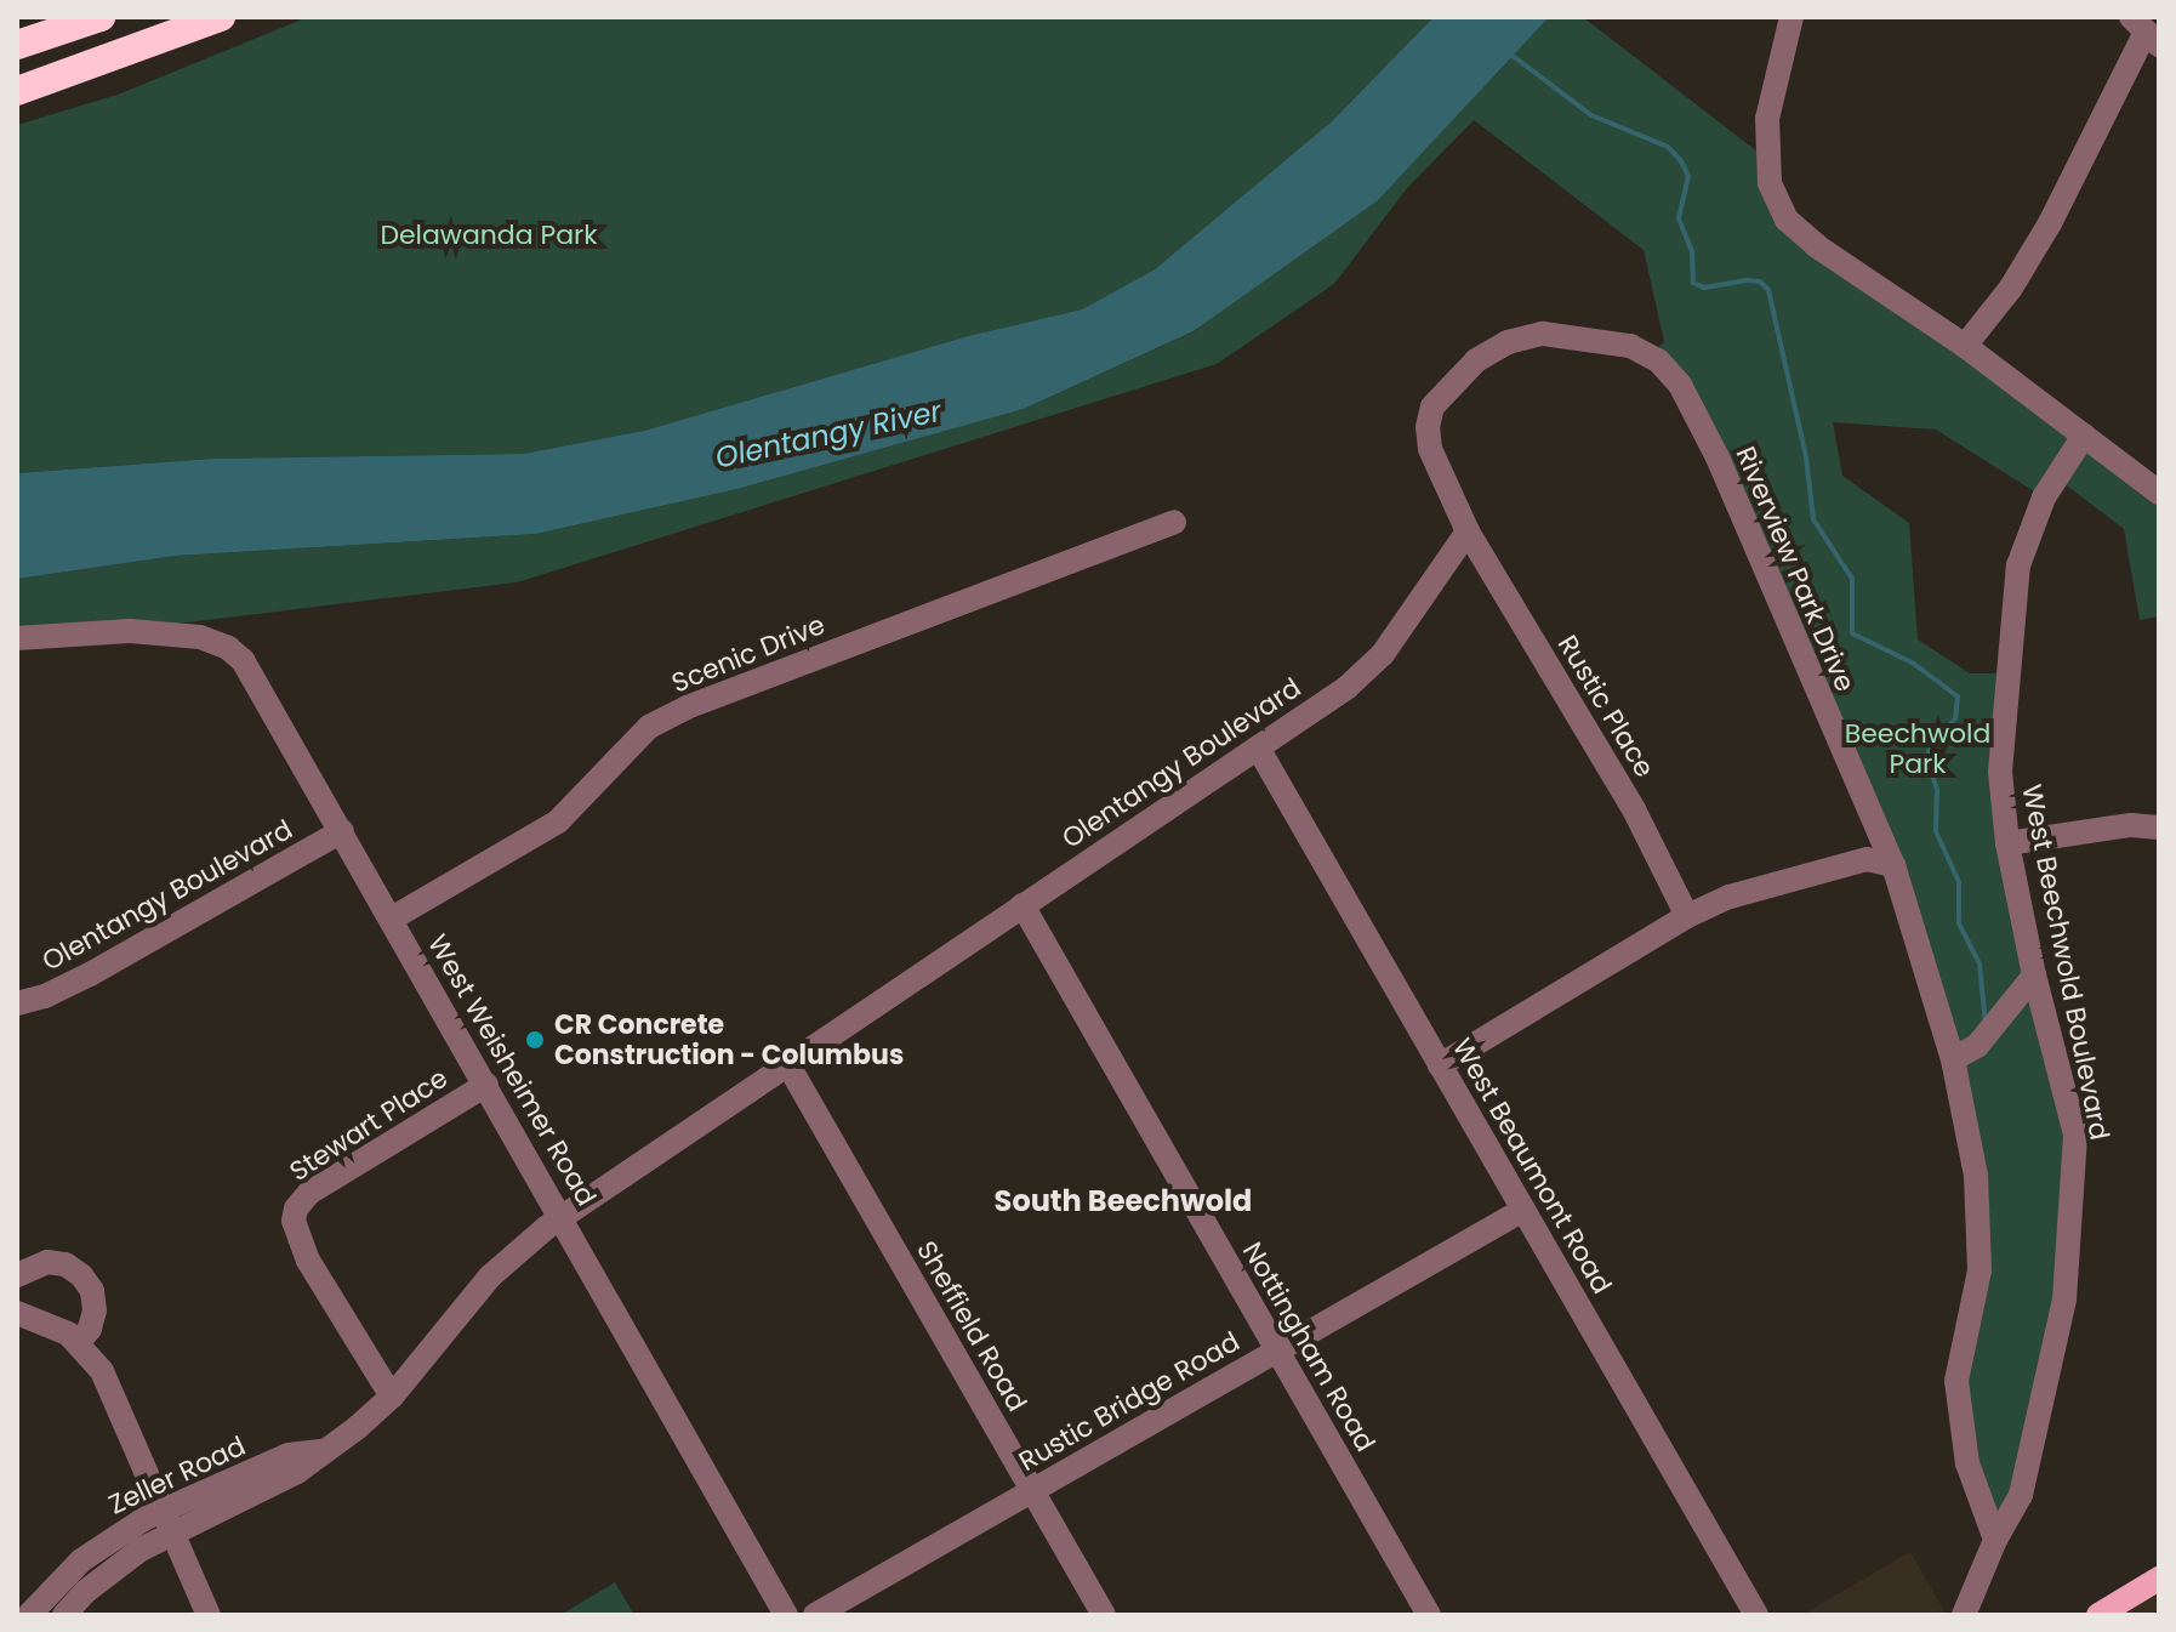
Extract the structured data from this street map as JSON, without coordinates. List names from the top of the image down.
{
  "streets": {
    "street": [
      "Riverview Park Drive",
      "Scenic Drive",
      "Rustic Place",
      "Olentangy Boulevard",
      "West Beechwold Boulevard",
      "West Weisheimer Road",
      "Stewart Place",
      "West Beaumont Road",
      "Sheffield Road",
      "Nottingham Road",
      "Rustic Bridge Road",
      "Zeller Road"
    ]
  },
  "crossings": [
    ["Riverview Park Drive", "Rustic Place"],
    ["Riverview Park Drive", "Olentangy Boulevard"],
    ["Riverview Park Drive", "West Beechwold Boulevard"],
    ["Scenic Drive", "West Weisheimer Road"],
    ["Rustic Place", "Olentangy Boulevard"],
    ["Olentangy Boulevard", "West Weisheimer Road"],
    ["Olentangy Boulevard", "West Beaumont Road"],
    ["Olentangy Boulevard", "Sheffield Road"],
    ["Olentangy Boulevard", "Nottingham Road"],
    ["Olentangy Boulevard", "Zeller Road"],
    ["West Weisheimer Road", "Stewart Place"],
    ["West Weisheimer Road", "Zeller Road"],
    ["Stewart Place", "Zeller Road"],
    ["West Beaumont Road", "Rustic Bridge Road"],
    ["Sheffield Road", "Rustic Bridge Road"],
    ["Nottingham Road", "Rustic Bridge Road"]
  ],
  "districts": ["South Beechwold"],
  "water": ["Olentangy River"],
  "parks": ["Delawanda Park", "Beechwold Park"],
  "places": ["CR Concrete Construction - Columbus"]
}
